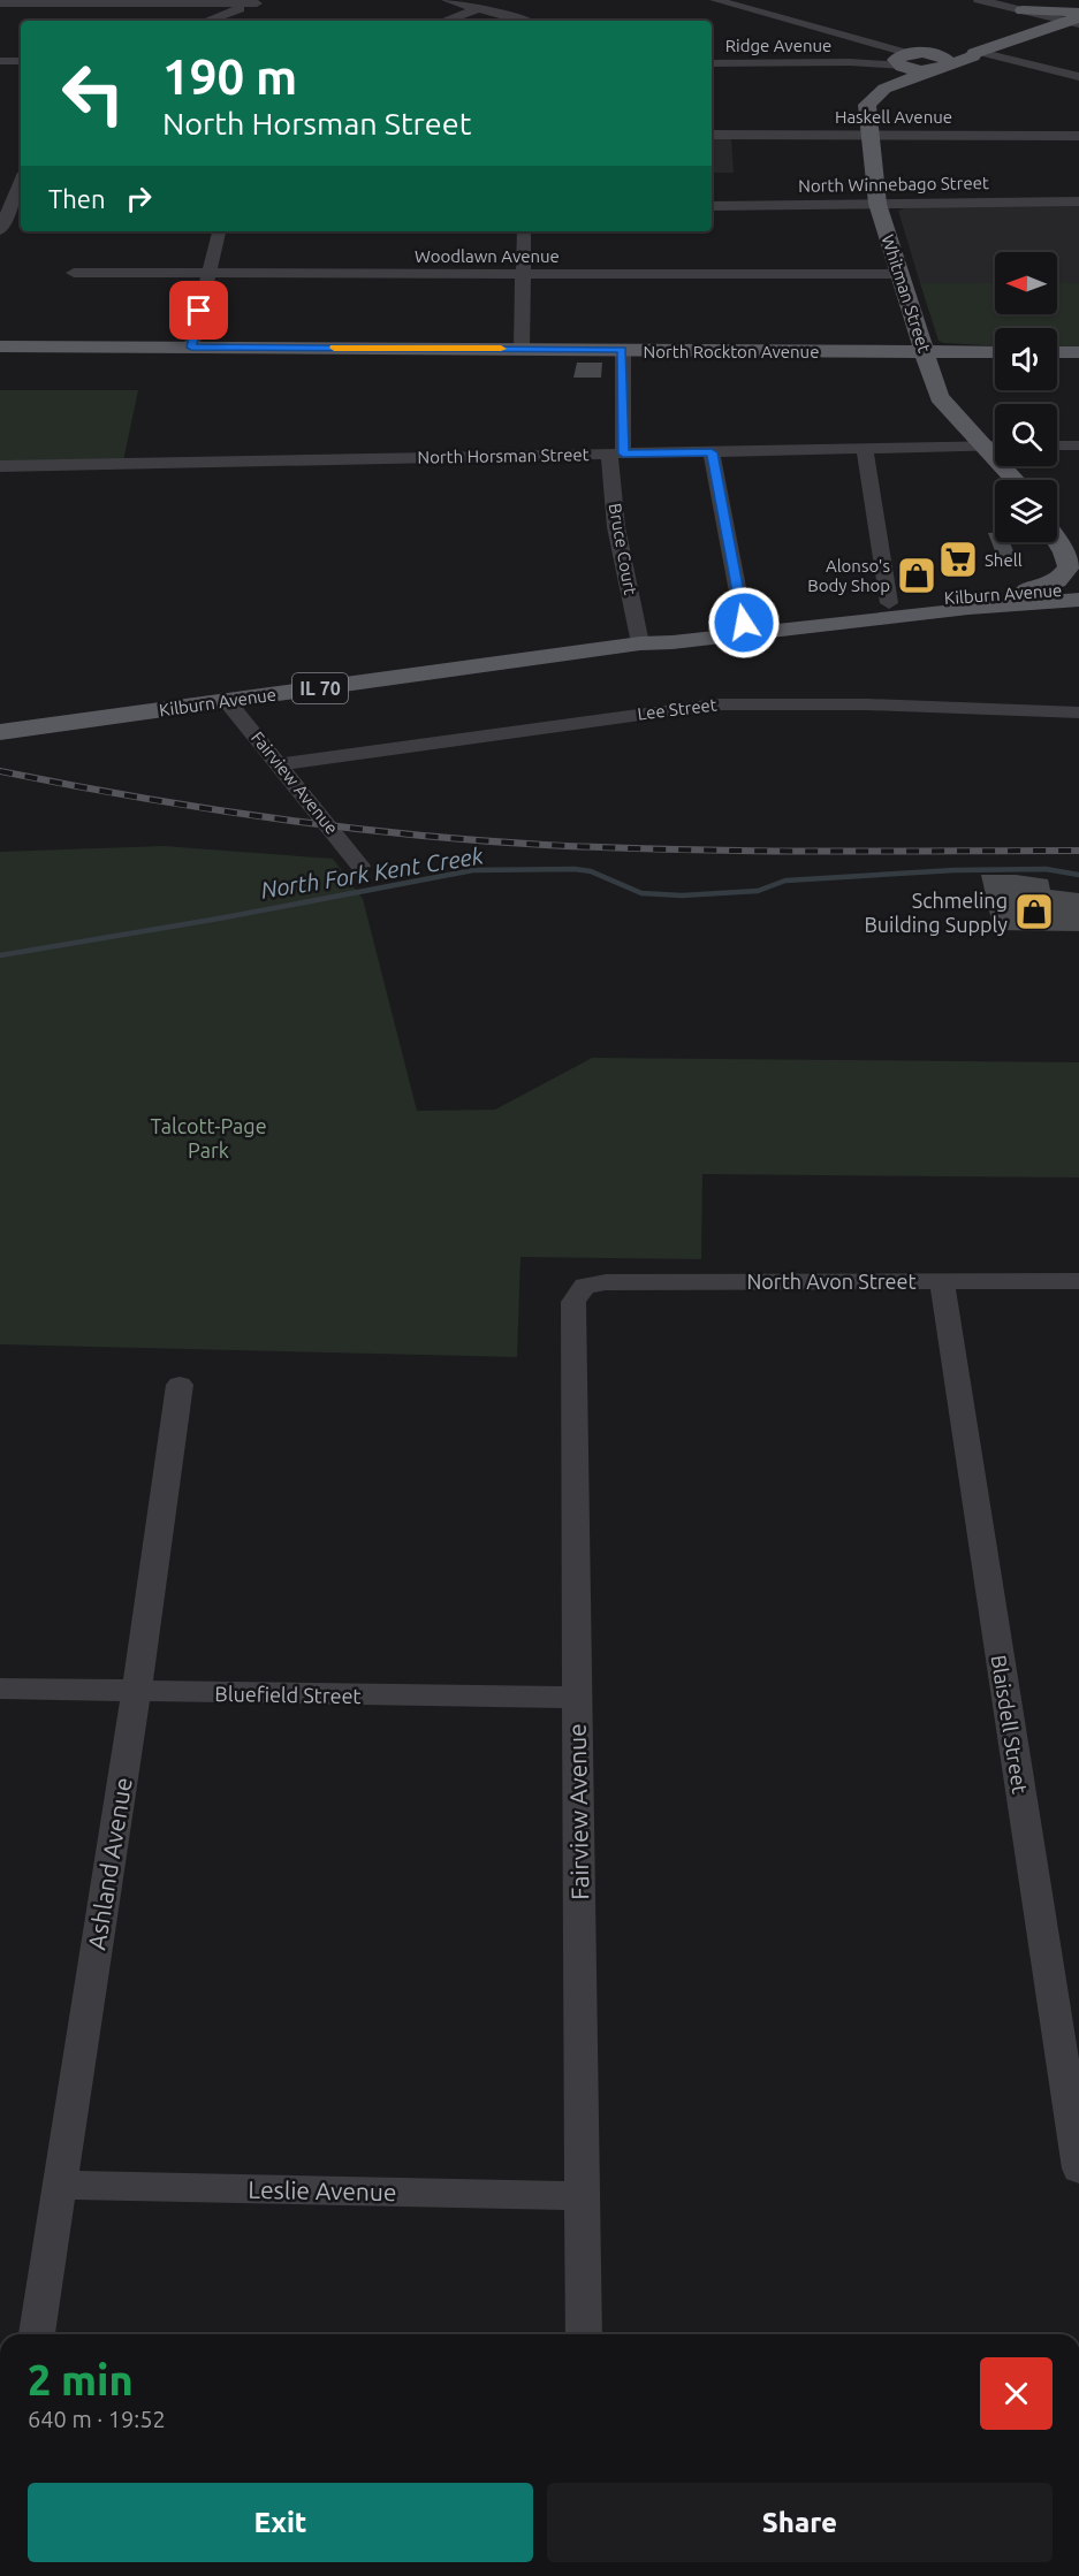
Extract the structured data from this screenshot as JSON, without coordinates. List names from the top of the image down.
{
  "streets": {
    "main road": [
      "Whitman Street",
      "North Rockton Avenue",
      "Kilburn Avenue",
      "IL 70"
    ],
    "street": [
      "Ridge Avenue",
      "Haskell Avenue",
      "North Winnebago Street",
      "Woodlawn Avenue",
      "North Horsman Street",
      "Bruce Court",
      "Lee Street",
      "Fairview Avenue",
      "North Avon Street",
      "Bluefield Street",
      "Blaisdell Street",
      "Ashland Avenue",
      "Leslie Avenue"
    ]
  },
  "crossings": [
    ["Ridge Avenue", "Whitman Street"],
    ["Haskell Avenue", "Whitman Street"],
    ["North Winnebago Street", "Whitman Street"],
    ["Woodlawn Avenue", "Whitman Street"],
    ["Whitman Street", "North Rockton Avenue"],
    ["Whitman Street", "North Horsman Street"],
    ["North Rockton Avenue", "Bruce Court"],
    ["North Horsman Street", "Bruce Court"],
    ["Bruce Court", "Kilburn Avenue"],
    ["Kilburn Avenue", "Fairview Avenue"],
    ["Lee Street", "Fairview Avenue"],
    ["Fairview Avenue", "North Avon Street"],
    ["Fairview Avenue", "Bluefield Street"],
    ["Fairview Avenue", "Leslie Avenue"],
    ["North Avon Street", "Blaisdell Street"],
    ["Bluefield Street", "Ashland Avenue"],
    ["Ashland Avenue", "Leslie Avenue"]
  ],
  "water": ["North Fork Kent Creek"],
  "parks": ["Talcott-Page Park"],
  "places": {
    "supermarket": ["Shell"],
    "shop": ["Alonso's Body Shop", "Schmeling Building Supply"]
  },
  "north": "left",
  "page": {
    "turn": ["190 m", "North Horsman Street"],
    "then": "Then",
    "heading": ["2 min", "640 m · 19:52"],
    "buttons": ["Exit", "Share"]
  }
}
